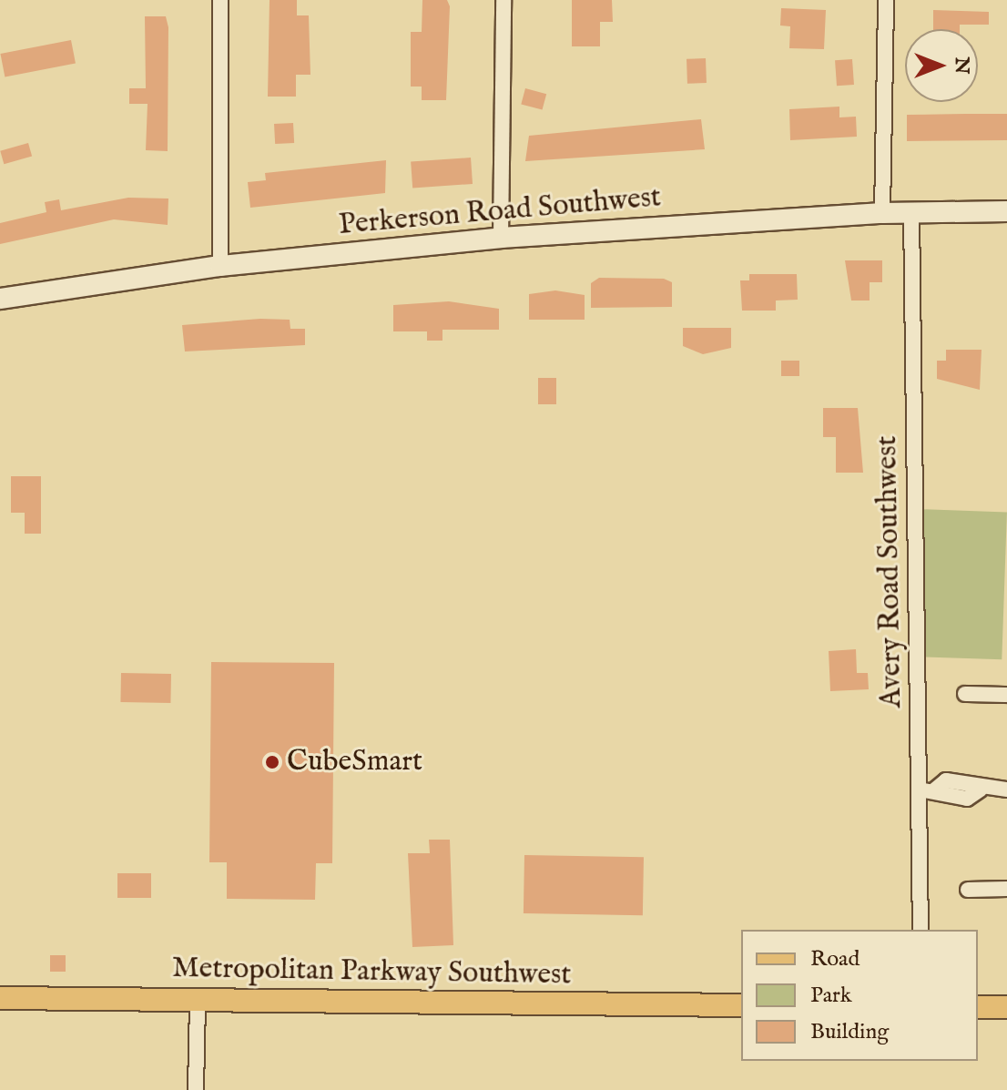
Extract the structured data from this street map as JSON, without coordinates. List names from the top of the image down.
{
  "streets": {
    "main road": ["Metropolitan Parkway Southwest"],
    "street": ["Perkerson Road Southwest", "Avery Road Southwest"]
  },
  "crossings": [
    ["Perkerson Road Southwest", "Avery Road Southwest"]
  ],
  "places": ["CubeSmart"],
  "legend": ["Road", "Park", "Building"],
  "north": "right"
}
